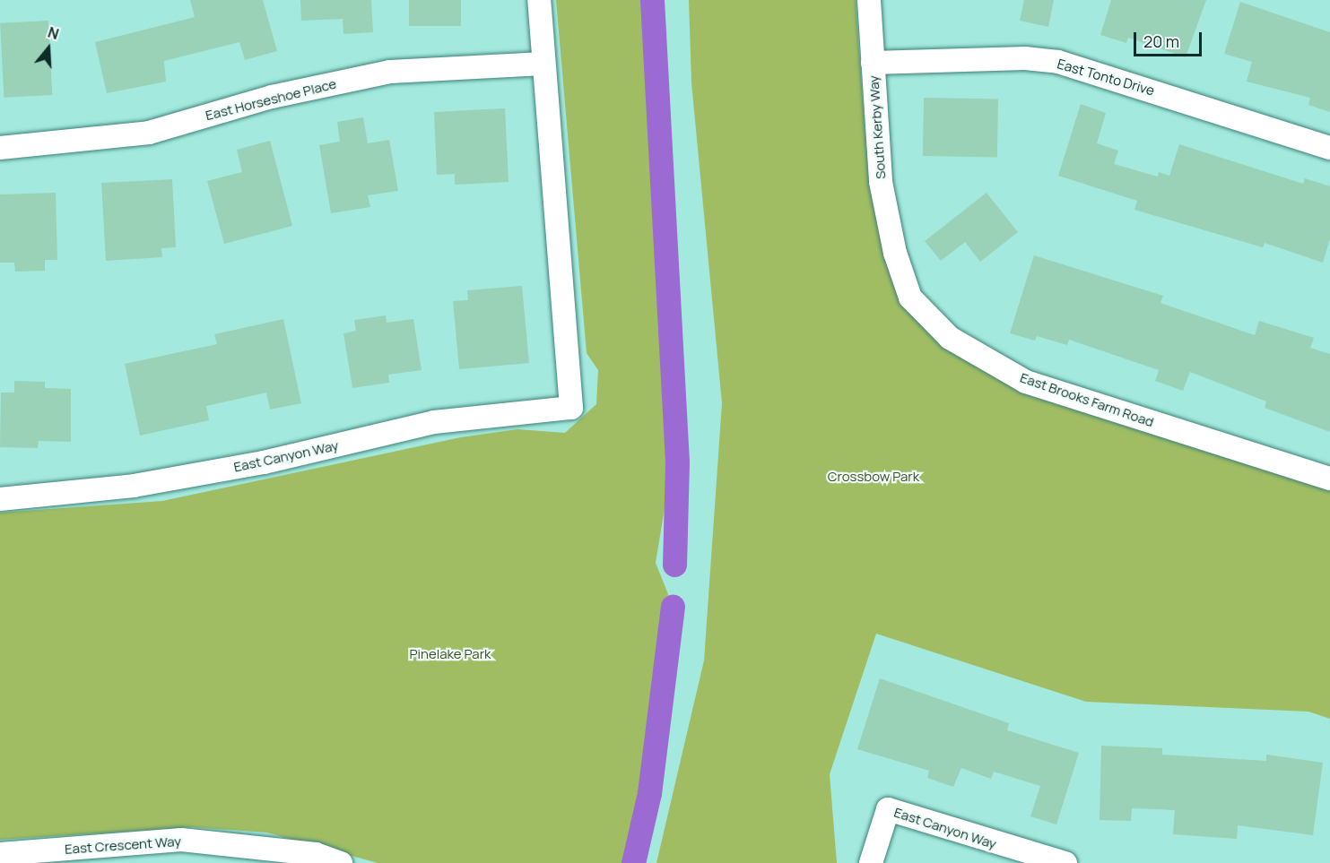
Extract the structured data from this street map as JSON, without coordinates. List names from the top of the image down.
{
  "streets": {
    "street": [
      "East Tonto Drive",
      "East Horseshoe Place",
      "South Kerby Way",
      "East Brooks Farm Road",
      "East Canyon Way",
      "East Crescent Way"
    ]
  },
  "crossings": [
    ["East Tonto Drive", "South Kerby Way"],
    ["East Horseshoe Place", "East Canyon Way"],
    ["South Kerby Way", "East Brooks Farm Road"]
  ],
  "parks": ["Crossbow Park", "Pinelake Park"],
  "scale_bar": "20 m",
  "north": "top"
}
